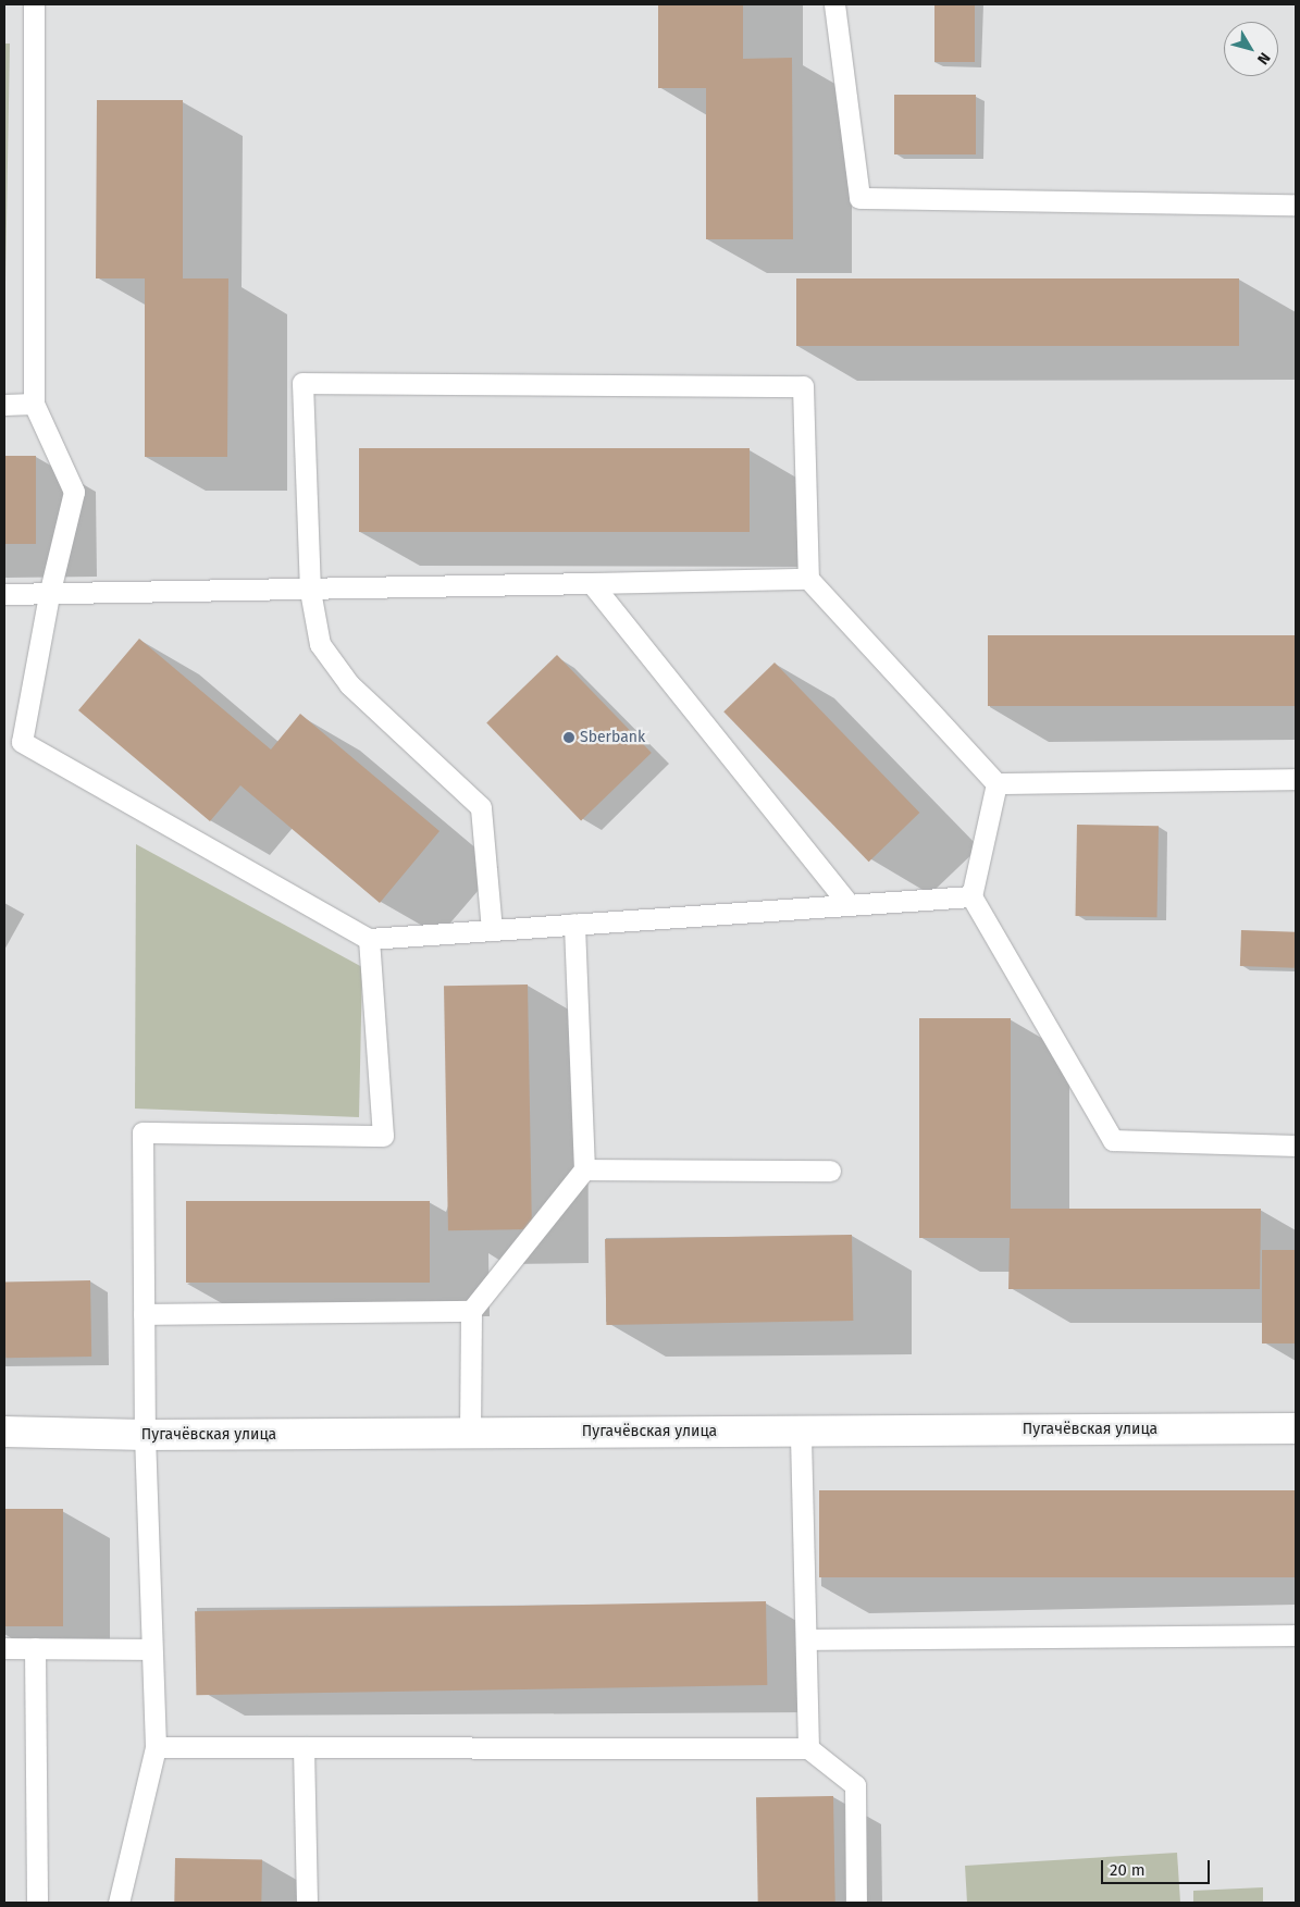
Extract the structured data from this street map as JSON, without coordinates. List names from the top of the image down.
{
  "streets": {
    "street": ["Пугачёвская улица"]
  },
  "places": ["Sberbank"],
  "scale_bar": "20 m",
  "north": "bottom right"
}
